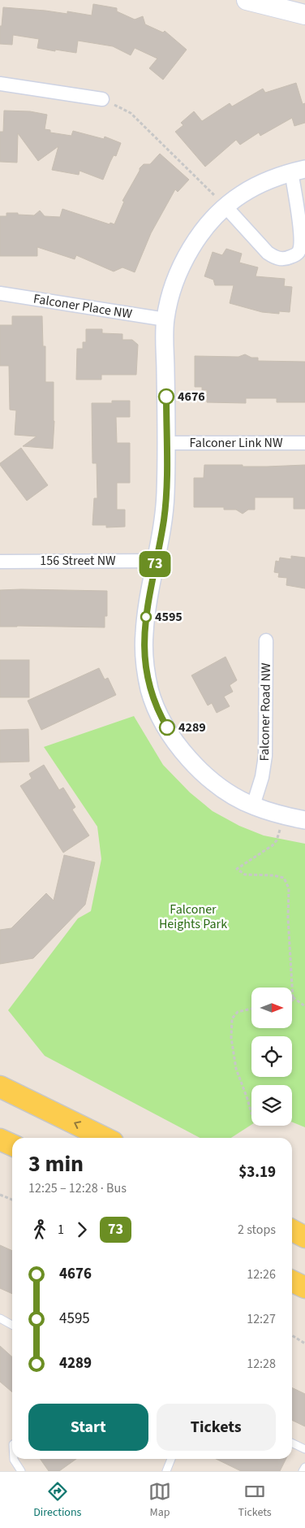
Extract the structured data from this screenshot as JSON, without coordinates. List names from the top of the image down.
{
  "streets": {
    "street": [
      "Falconer Place NW",
      "Falconer Link NW",
      "156 Street NW",
      "Falconer Road NW"
    ]
  },
  "parks": ["Falconer Heights Park"],
  "places": ["4676", "4595", "4289"],
  "lines": ["bus line 73"],
  "north": "right",
  "page": {
    "on_map": "73",
    "heading": ["3 min", "12:25 – 12:28 · Bus", "$3.19"],
    "legs": ["1", "73", "2 stops"],
    "list": [
      {
        "name": "4676",
        "value": "12:26"
      },
      {
        "name": "4595",
        "value": "12:27"
      },
      {
        "name": "4289",
        "value": "12:28"
      }
    ],
    "buttons": ["Start", "Tickets"],
    "tabs": ["Directions", "Map", "Tickets"]
  }
}
